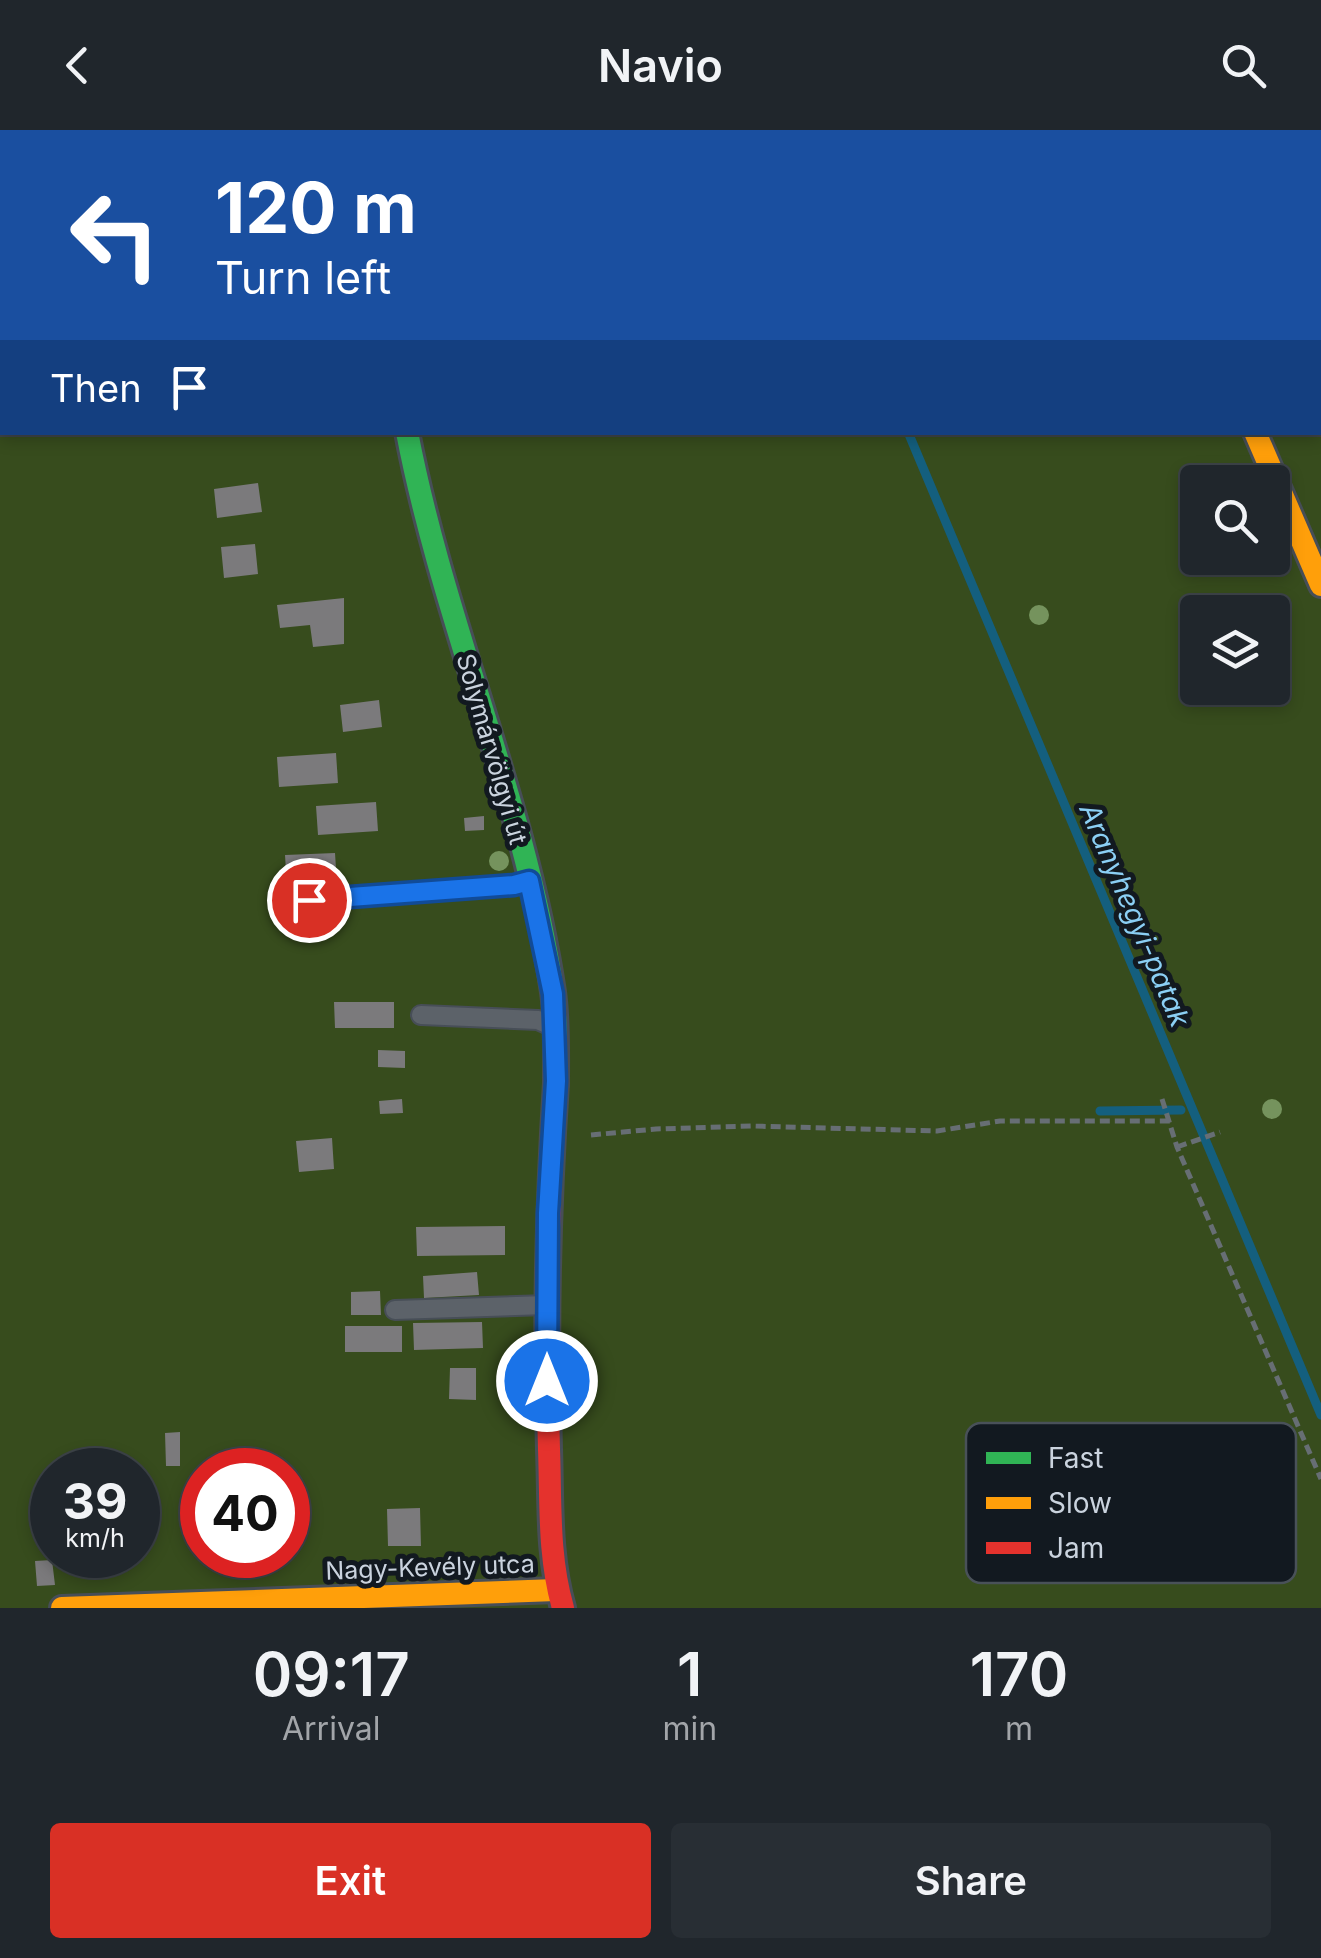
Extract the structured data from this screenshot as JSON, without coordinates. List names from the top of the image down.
{
  "streets": {
    "street": ["Solymárvölgyi út", "Nagy-Kevély utca"]
  },
  "crossings": [
    ["Solymárvölgyi út", "Nagy-Kevély utca"]
  ],
  "water": ["Aranyhegyi-patak"],
  "legend": ["Fast", "Slow", "Jam"],
  "page": {
    "header": "Navio",
    "turn": ["120 m", "Turn left"],
    "then": "Then",
    "speed": "39 km/h",
    "limit": "40",
    "eta": [
      "09:17",
      "Arrival",
      "1",
      "min",
      "170",
      "m"
    ],
    "buttons": ["Exit", "Share"]
  }
}
